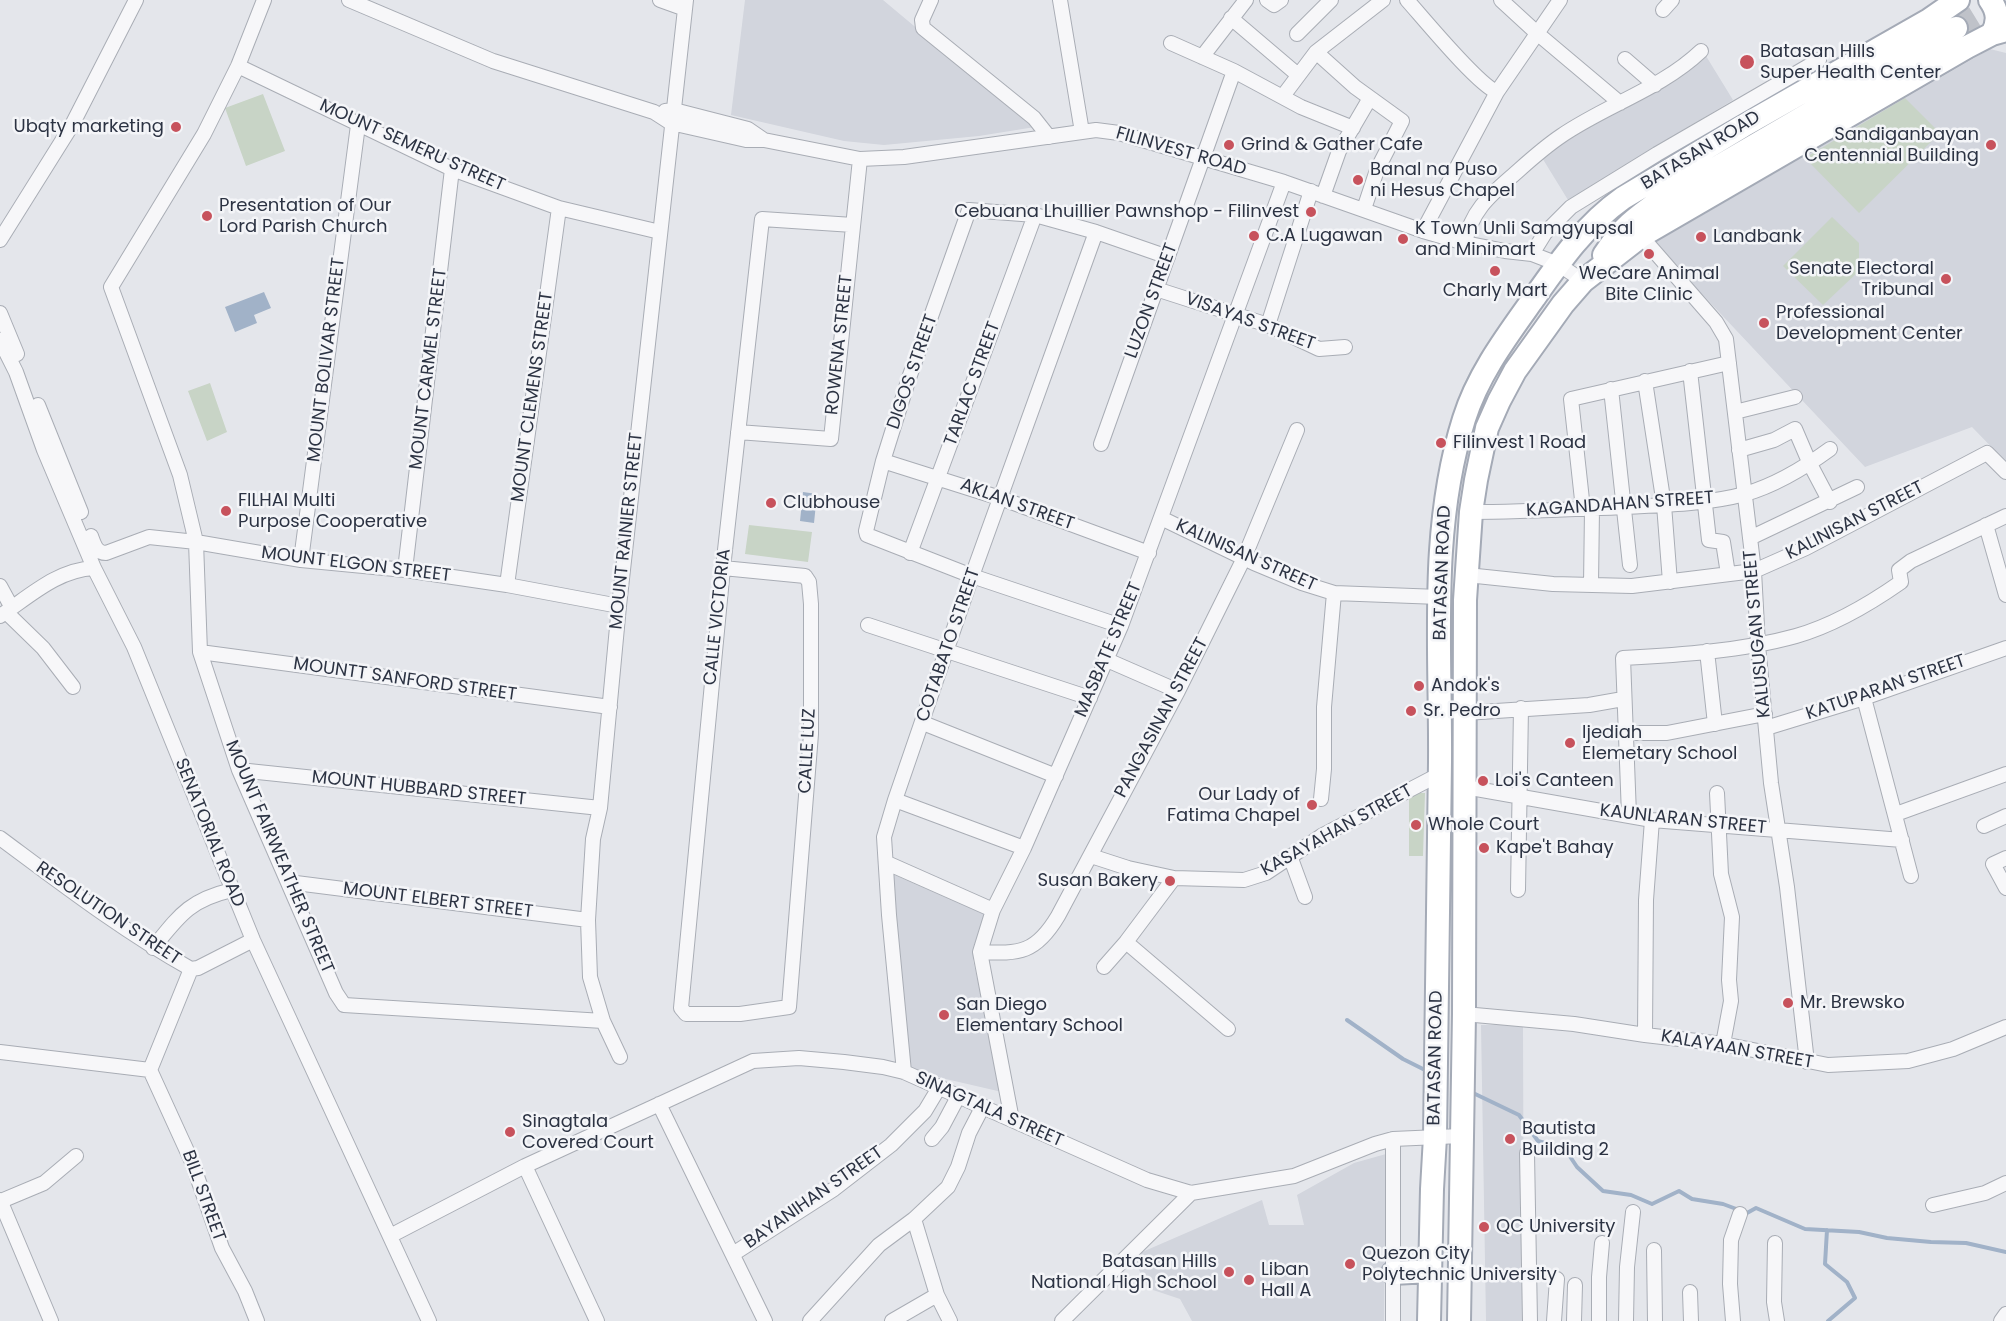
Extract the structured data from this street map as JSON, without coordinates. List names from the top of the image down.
{
  "streets": {
    "main road": ["BATASAN ROAD"],
    "street": [
      "MOUNT SEMERU STREET",
      "FILINVEST ROAD",
      "LUZON STREET",
      "VISAYAS STREET",
      "ROWENA STREET",
      "MOUNT BOLIVAR STREET",
      "MOUNT CARMEL STREET",
      "DIGOS STREET",
      "TARLAC STREET",
      "MOUNT CLEMENS STREET",
      "AKLAN STREET",
      "KAGANDAHAN STREET",
      "KALINISAN STREET",
      "MOUNT RAINIER STREET",
      "MOUNT ELGON STREET",
      "CALLE VICTORIA",
      "KALUSUGAN STREET",
      "COTABATO STREET",
      "MASBATE STREET",
      "MOUNTT SANFORD STREET",
      "KATUPARAN STREET",
      "PANGASINAN STREET",
      "CALLE LUZ",
      "MOUNT HUBBARD STREET",
      "KAUNLARAN STREET",
      "KASAYAHAN STREET",
      "SENATORIAL ROAD",
      "MOUNT FAIRWEATHER STREET",
      "MOUNT ELBERT STREET",
      "RESOLUTION STREET",
      "KALAYAAN STREET",
      "SINAGTALA STREET",
      "BILL STREET",
      "BAYANIHAN STREET"
    ]
  },
  "crossings": [
    ["MOUNT SEMERU STREET", "MOUNT BOLIVAR STREET"],
    ["MOUNT SEMERU STREET", "MOUNT CARMEL STREET"],
    ["MOUNT SEMERU STREET", "MOUNT CLEMENS STREET"],
    ["MOUNT SEMERU STREET", "MOUNT RAINIER STREET"],
    ["MOUNT SEMERU STREET", "MOUNT FAIRWEATHER STREET"],
    ["BATASAN ROAD", "FILINVEST ROAD"],
    ["BATASAN ROAD", "KAGANDAHAN STREET"],
    ["BATASAN ROAD", "KALINISAN STREET"],
    ["BATASAN ROAD", "KALUSUGAN STREET"],
    ["BATASAN ROAD", "KAUNLARAN STREET"],
    ["BATASAN ROAD", "KASAYAHAN STREET"],
    ["BATASAN ROAD", "KALAYAAN STREET"],
    ["BATASAN ROAD", "SINAGTALA STREET"],
    ["FILINVEST ROAD", "LUZON STREET"],
    ["FILINVEST ROAD", "ROWENA STREET"],
    ["FILINVEST ROAD", "MOUNT RAINIER STREET"],
    ["FILINVEST ROAD", "MASBATE STREET"],
    ["LUZON STREET", "VISAYAS STREET"],
    ["VISAYAS STREET", "MASBATE STREET"],
    ["ROWENA STREET", "CALLE VICTORIA"],
    ["MOUNT BOLIVAR STREET", "MOUNT ELGON STREET"],
    ["MOUNT CARMEL STREET", "MOUNT ELGON STREET"],
    ["DIGOS STREET", "TARLAC STREET"],
    ["DIGOS STREET", "AKLAN STREET"],
    ["TARLAC STREET", "AKLAN STREET"],
    ["MOUNT CLEMENS STREET", "MOUNT ELGON STREET"],
    ["AKLAN STREET", "COTABATO STREET"],
    ["AKLAN STREET", "MASBATE STREET"],
    ["KAGANDAHAN STREET", "KALUSUGAN STREET"],
    ["KALINISAN STREET", "KALUSUGAN STREET"],
    ["KALINISAN STREET", "MASBATE STREET"],
    ["KALINISAN STREET", "PANGASINAN STREET"],
    ["MOUNT RAINIER STREET", "MOUNT ELGON STREET"],
    ["MOUNT RAINIER STREET", "MOUNTT SANFORD STREET"],
    ["MOUNT RAINIER STREET", "MOUNT HUBBARD STREET"],
    ["MOUNT RAINIER STREET", "MOUNT FAIRWEATHER STREET"],
    ["MOUNT RAINIER STREET", "MOUNT ELBERT STREET"],
    ["MOUNT ELGON STREET", "MOUNT FAIRWEATHER STREET"],
    ["CALLE VICTORIA", "CALLE LUZ"],
    ["KALUSUGAN STREET", "KATUPARAN STREET"],
    ["KALUSUGAN STREET", "KAUNLARAN STREET"],
    ["KALUSUGAN STREET", "KALAYAAN STREET"],
    ["COTABATO STREET", "SINAGTALA STREET"],
    ["MASBATE STREET", "PANGASINAN STREET"],
    ["MASBATE STREET", "SINAGTALA STREET"],
    ["MOUNTT SANFORD STREET", "MOUNT FAIRWEATHER STREET"],
    ["PANGASINAN STREET", "KASAYAHAN STREET"],
    ["MOUNT HUBBARD STREET", "MOUNT FAIRWEATHER STREET"],
    ["SENATORIAL ROAD", "RESOLUTION STREET"],
    ["SENATORIAL ROAD", "SINAGTALA STREET"],
    ["MOUNT FAIRWEATHER STREET", "MOUNT ELBERT STREET"],
    ["SINAGTALA STREET", "BAYANIHAN STREET"]
  ],
  "places": [
    "Batasan Hills Super Health Center",
    "Ubqty marketing",
    "Grind & Gather Cafe",
    "Sandiganbayan Centennial Building",
    "Banal na Puso ni Hesus Chapel",
    "Cebuana Lhuillier Pawnshop - Filinvest",
    "Presentation of Our Lord Parish Church",
    "C.A Lugawan",
    "Landbank",
    "K Town Unli Samgyupsal and Minimart",
    "WeCare Animal Bite Clinic",
    "Charly Mart",
    "Senate Electoral Tribunal",
    "Professional Development Center",
    "Filinvest 1 Road",
    "Clubhouse",
    "FILHAI Multi Purpose Cooperative",
    "Andok's",
    "Sr. Pedro",
    "Ijediah Elemetary School",
    "Loi's Canteen",
    "Our Lady of Fatima Chapel",
    "Whole Court",
    "Kape't Bahay",
    "Susan Bakery",
    "Mr. Brewsko",
    "San Diego Elementary School",
    "Sinagtala Covered Court",
    "Bautista Building 2",
    "QC University",
    "Quezon City Polytechnic University",
    "Batasan Hills National High School",
    "Liban Hall A"
  ]
}
